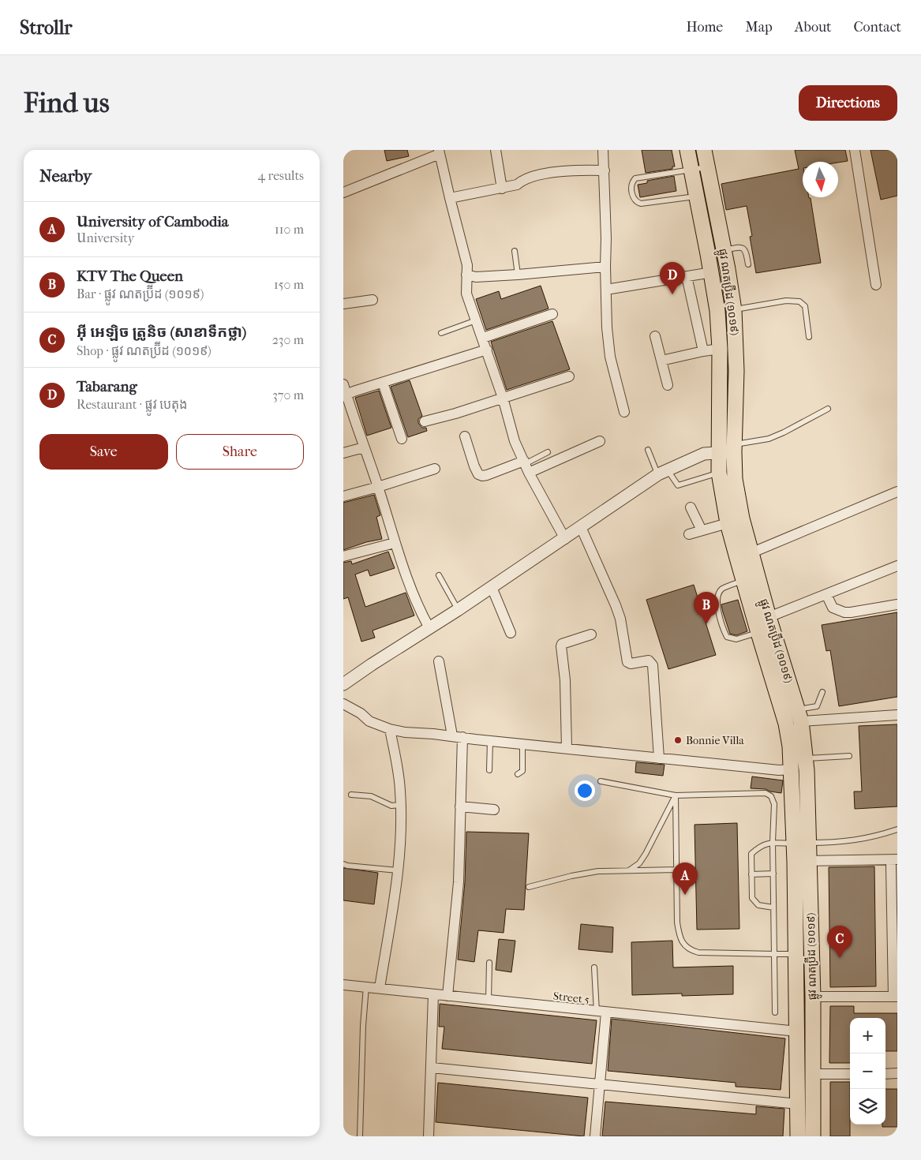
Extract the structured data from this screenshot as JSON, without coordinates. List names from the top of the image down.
{
  "streets": {
    "main road": ["ផ្លូវ ណតប្រ៊ីដ (១០១៩)"],
    "street": ["Street 5"]
  },
  "crossings": [
    ["ផ្លូវ ណតប្រ៊ីដ (១០១៩)", "Street 5"]
  ],
  "places": ["Bonnie Villa"],
  "north": "bottom",
  "page": {
    "header": "Strollr",
    "nav": [
      "Home",
      "Map",
      "About",
      "Contact"
    ],
    "buttons": [
      "Directions",
      ["Save", "Share"]
    ],
    "title": "Find us",
    "heading": ["Nearby", "4 results"],
    "list": [
      {
        "mark": "A",
        "name": "University of Cambodia",
        "note": "University",
        "value": "110 m"
      },
      {
        "mark": "B",
        "name": "KTV The Queen",
        "note": "Bar · ផ្លូវ ណតប្រ៊ីដ (១០១៩)",
        "value": "150 m"
      },
      {
        "mark": "C",
        "name": "អ៊ី អេឡិច ត្រូនិច (សាខាទឹកថ្លា)",
        "note": "Shop · ផ្លូវ ណតប្រ៊ីដ (១០១៩)",
        "value": "230 m"
      },
      {
        "mark": "D",
        "name": "Tabarang",
        "note": "Restaurant · ផ្លូវ បេតុង",
        "value": "370 m"
      }
    ],
    "pins": [
      "D",
      "B",
      "A",
      "C"
    ],
    "map_buttons": ["+", "−"]
  }
}
